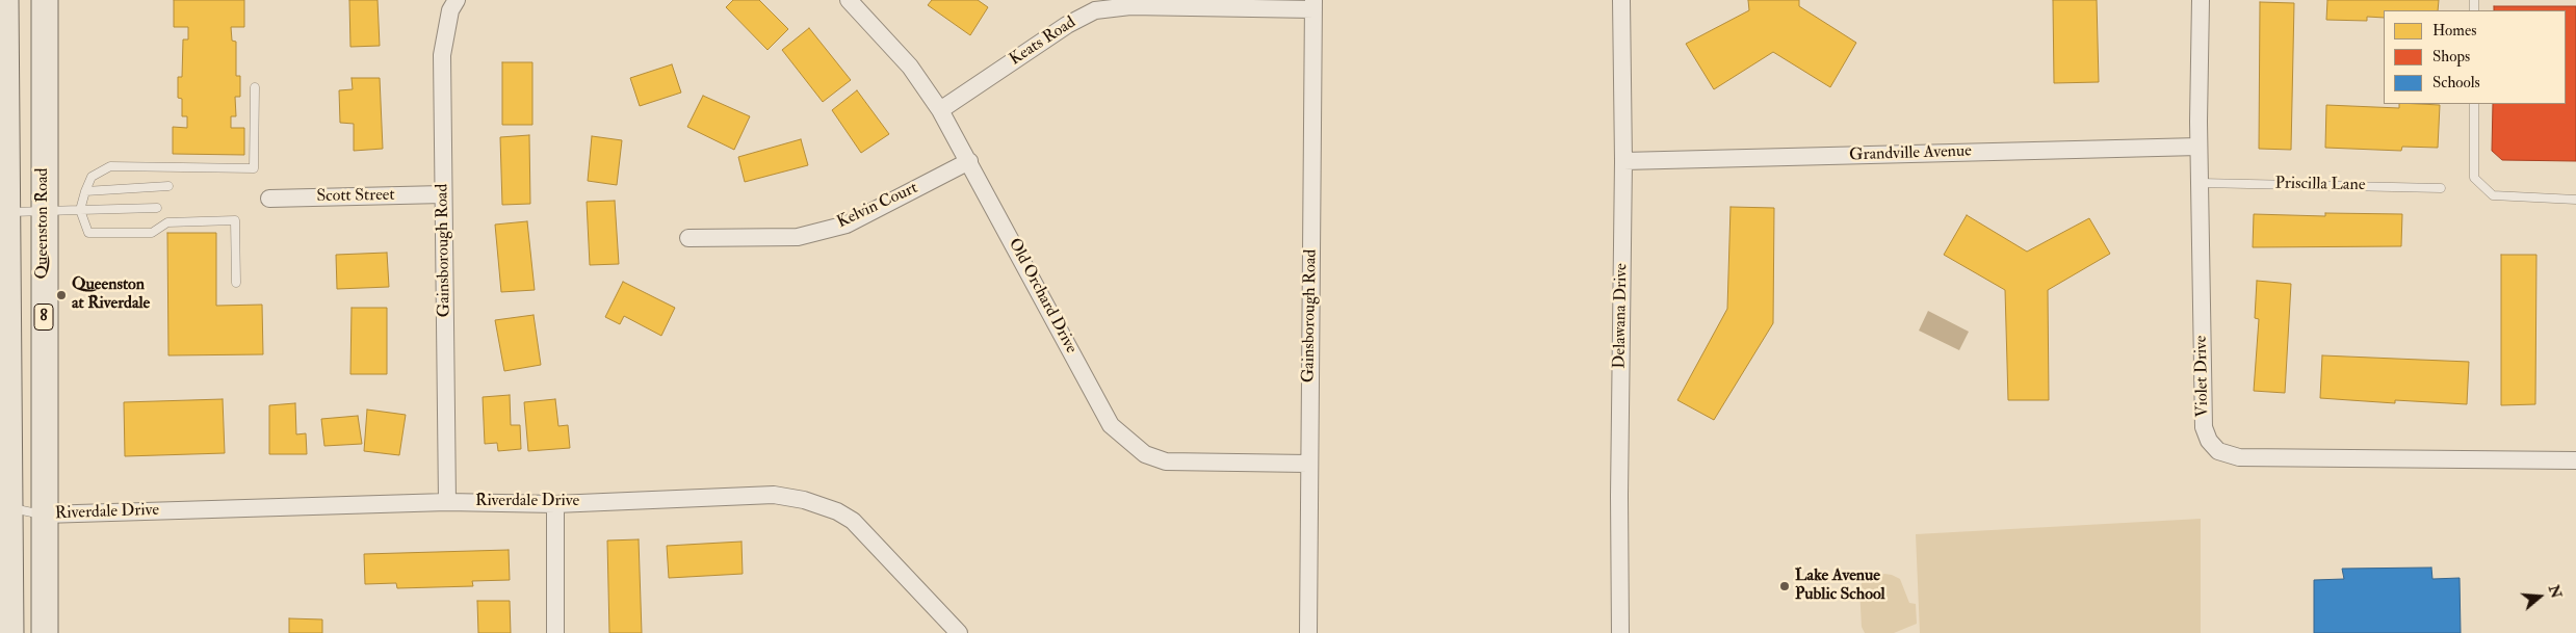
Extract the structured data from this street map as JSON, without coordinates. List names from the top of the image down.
{
  "streets": {
    "main road": ["Queenston Road", "8"],
    "street": [
      "Keats Road",
      "Grandville Avenue",
      "Scott Street",
      "Kelvin Court",
      "Gainsborough Road",
      "Old Orchard Drive",
      "Delawana Drive",
      "Violet Drive",
      "Riverdale Drive"
    ],
    "lane": ["Priscilla Lane"]
  },
  "crossings": [
    ["Keats Road", "Gainsborough Road"],
    ["Keats Road", "Old Orchard Drive"],
    ["Grandville Avenue", "Delawana Drive"],
    ["Grandville Avenue", "Violet Drive"],
    ["Priscilla Lane", "Violet Drive"],
    ["Scott Street", "Gainsborough Road"],
    ["Kelvin Court", "Old Orchard Drive"],
    ["Queenston Road", "Riverdale Drive"],
    ["Gainsborough Road", "Old Orchard Drive"],
    ["Gainsborough Road", "Riverdale Drive"]
  ],
  "places": ["Queenston at Riverdale", "Lake Avenue Public School"],
  "legend": ["Homes", "Shops", "Schools"],
  "north": "right"
}
